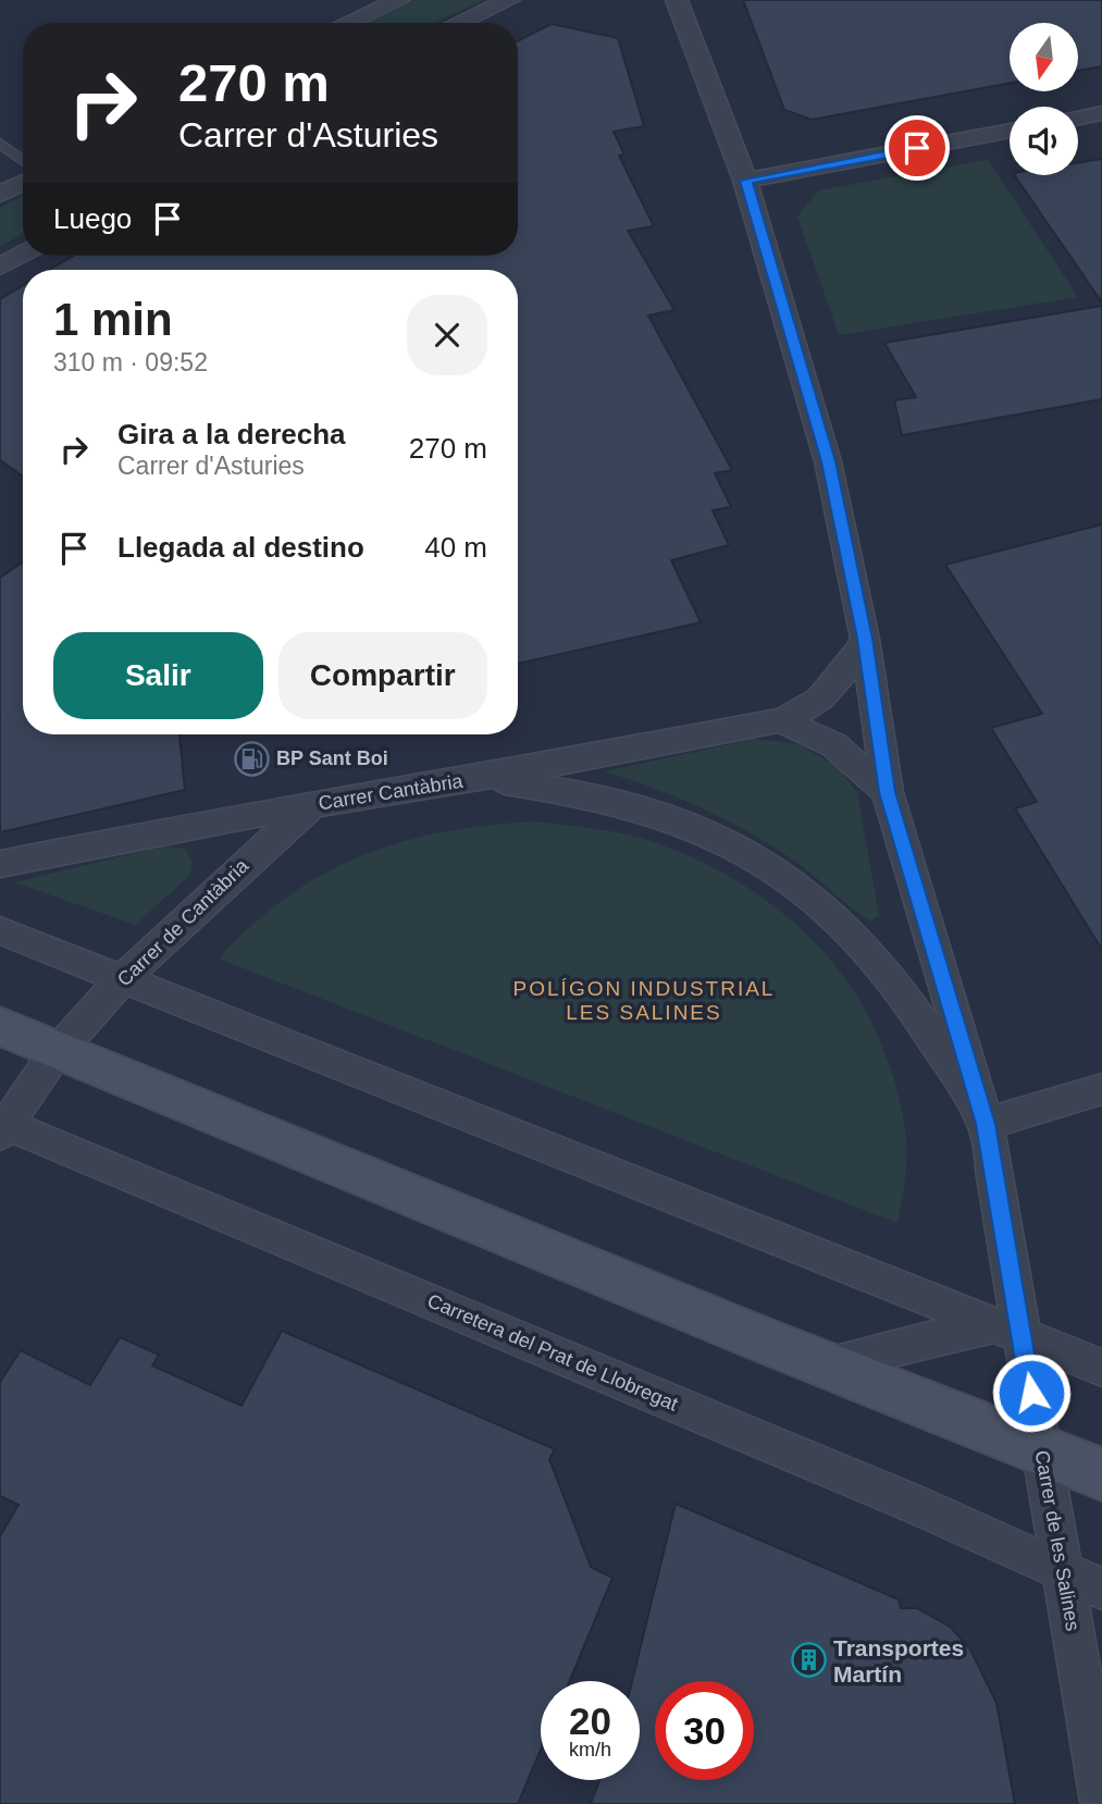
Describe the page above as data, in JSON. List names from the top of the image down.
{
  "streets": {
    "street": [
      "Carrer Cantàbria",
      "Carrer de Cantàbria",
      "Carretera del Prat de Llobregat",
      "Carrer de les Salines"
    ]
  },
  "crossings": [
    ["Carrer Cantàbria", "Carrer de Cantàbria"],
    ["Carrer Cantàbria", "Carrer de les Salines"],
    ["Carrer de Cantàbria", "Carretera del Prat de Llobregat"],
    ["Carretera del Prat de Llobregat", "Carrer de les Salines"]
  ],
  "districts": ["POLÍGON INDUSTRIAL LES SALINES"],
  "places": {
    "fuel station": ["BP Sant Boi"],
    "building": ["Transportes Martín"]
  },
  "north": "bottom",
  "page": {
    "turn": ["270 m", "Carrer d'Asturies"],
    "then": "Luego",
    "heading": ["1 min", "310 m · 09:52"],
    "list": [
      {
        "name": "Gira a la derecha",
        "note": "Carrer d'Asturies",
        "value": "270 m"
      },
      {
        "name": "Llegada al destino",
        "value": "40 m"
      }
    ],
    "buttons": ["Salir", "Compartir"],
    "speed": "20 km/h",
    "limit": "30"
  }
}
